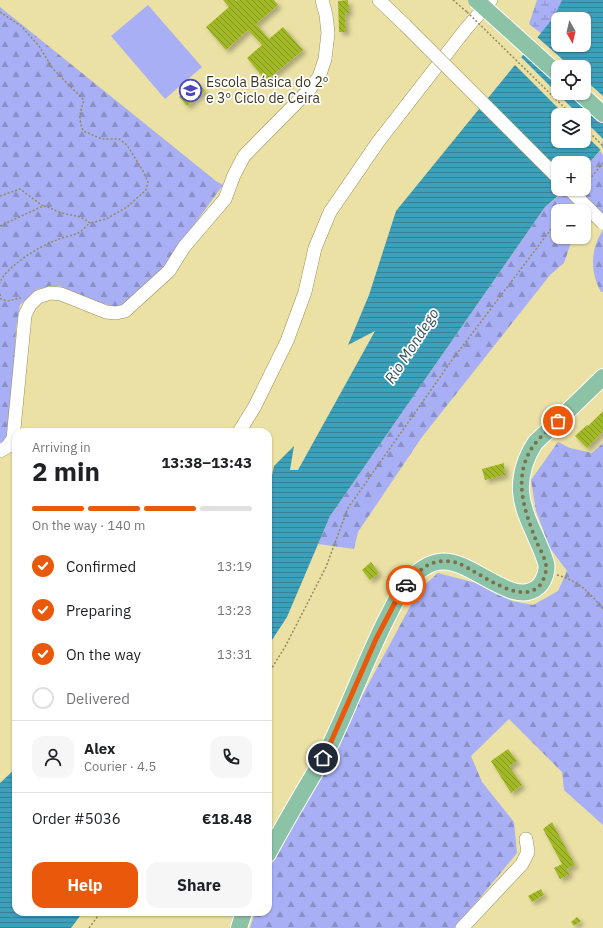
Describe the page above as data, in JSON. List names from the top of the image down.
{
  "water": ["Rio Mondego"],
  "places": {
    "school or university": ["Escola Básica do 2º e 3º Ciclo de Ceira"]
  },
  "north": "bottom",
  "page": {
    "map_buttons": ["+", "−"],
    "heading": ["2 min", "Arriving in", "13:38–13:43"],
    "panel": [
      "Alex",
      "Courier · 4.5",
      "Order #5036",
      "€18.48"
    ],
    "bar": "On the way · 140 m",
    "list": [
      ["Confirmed", "13:19"],
      ["Preparing", "13:23"],
      ["On the way", "13:31"],
      "Delivered"
    ],
    "buttons": ["Help", "Share"]
  }
}
